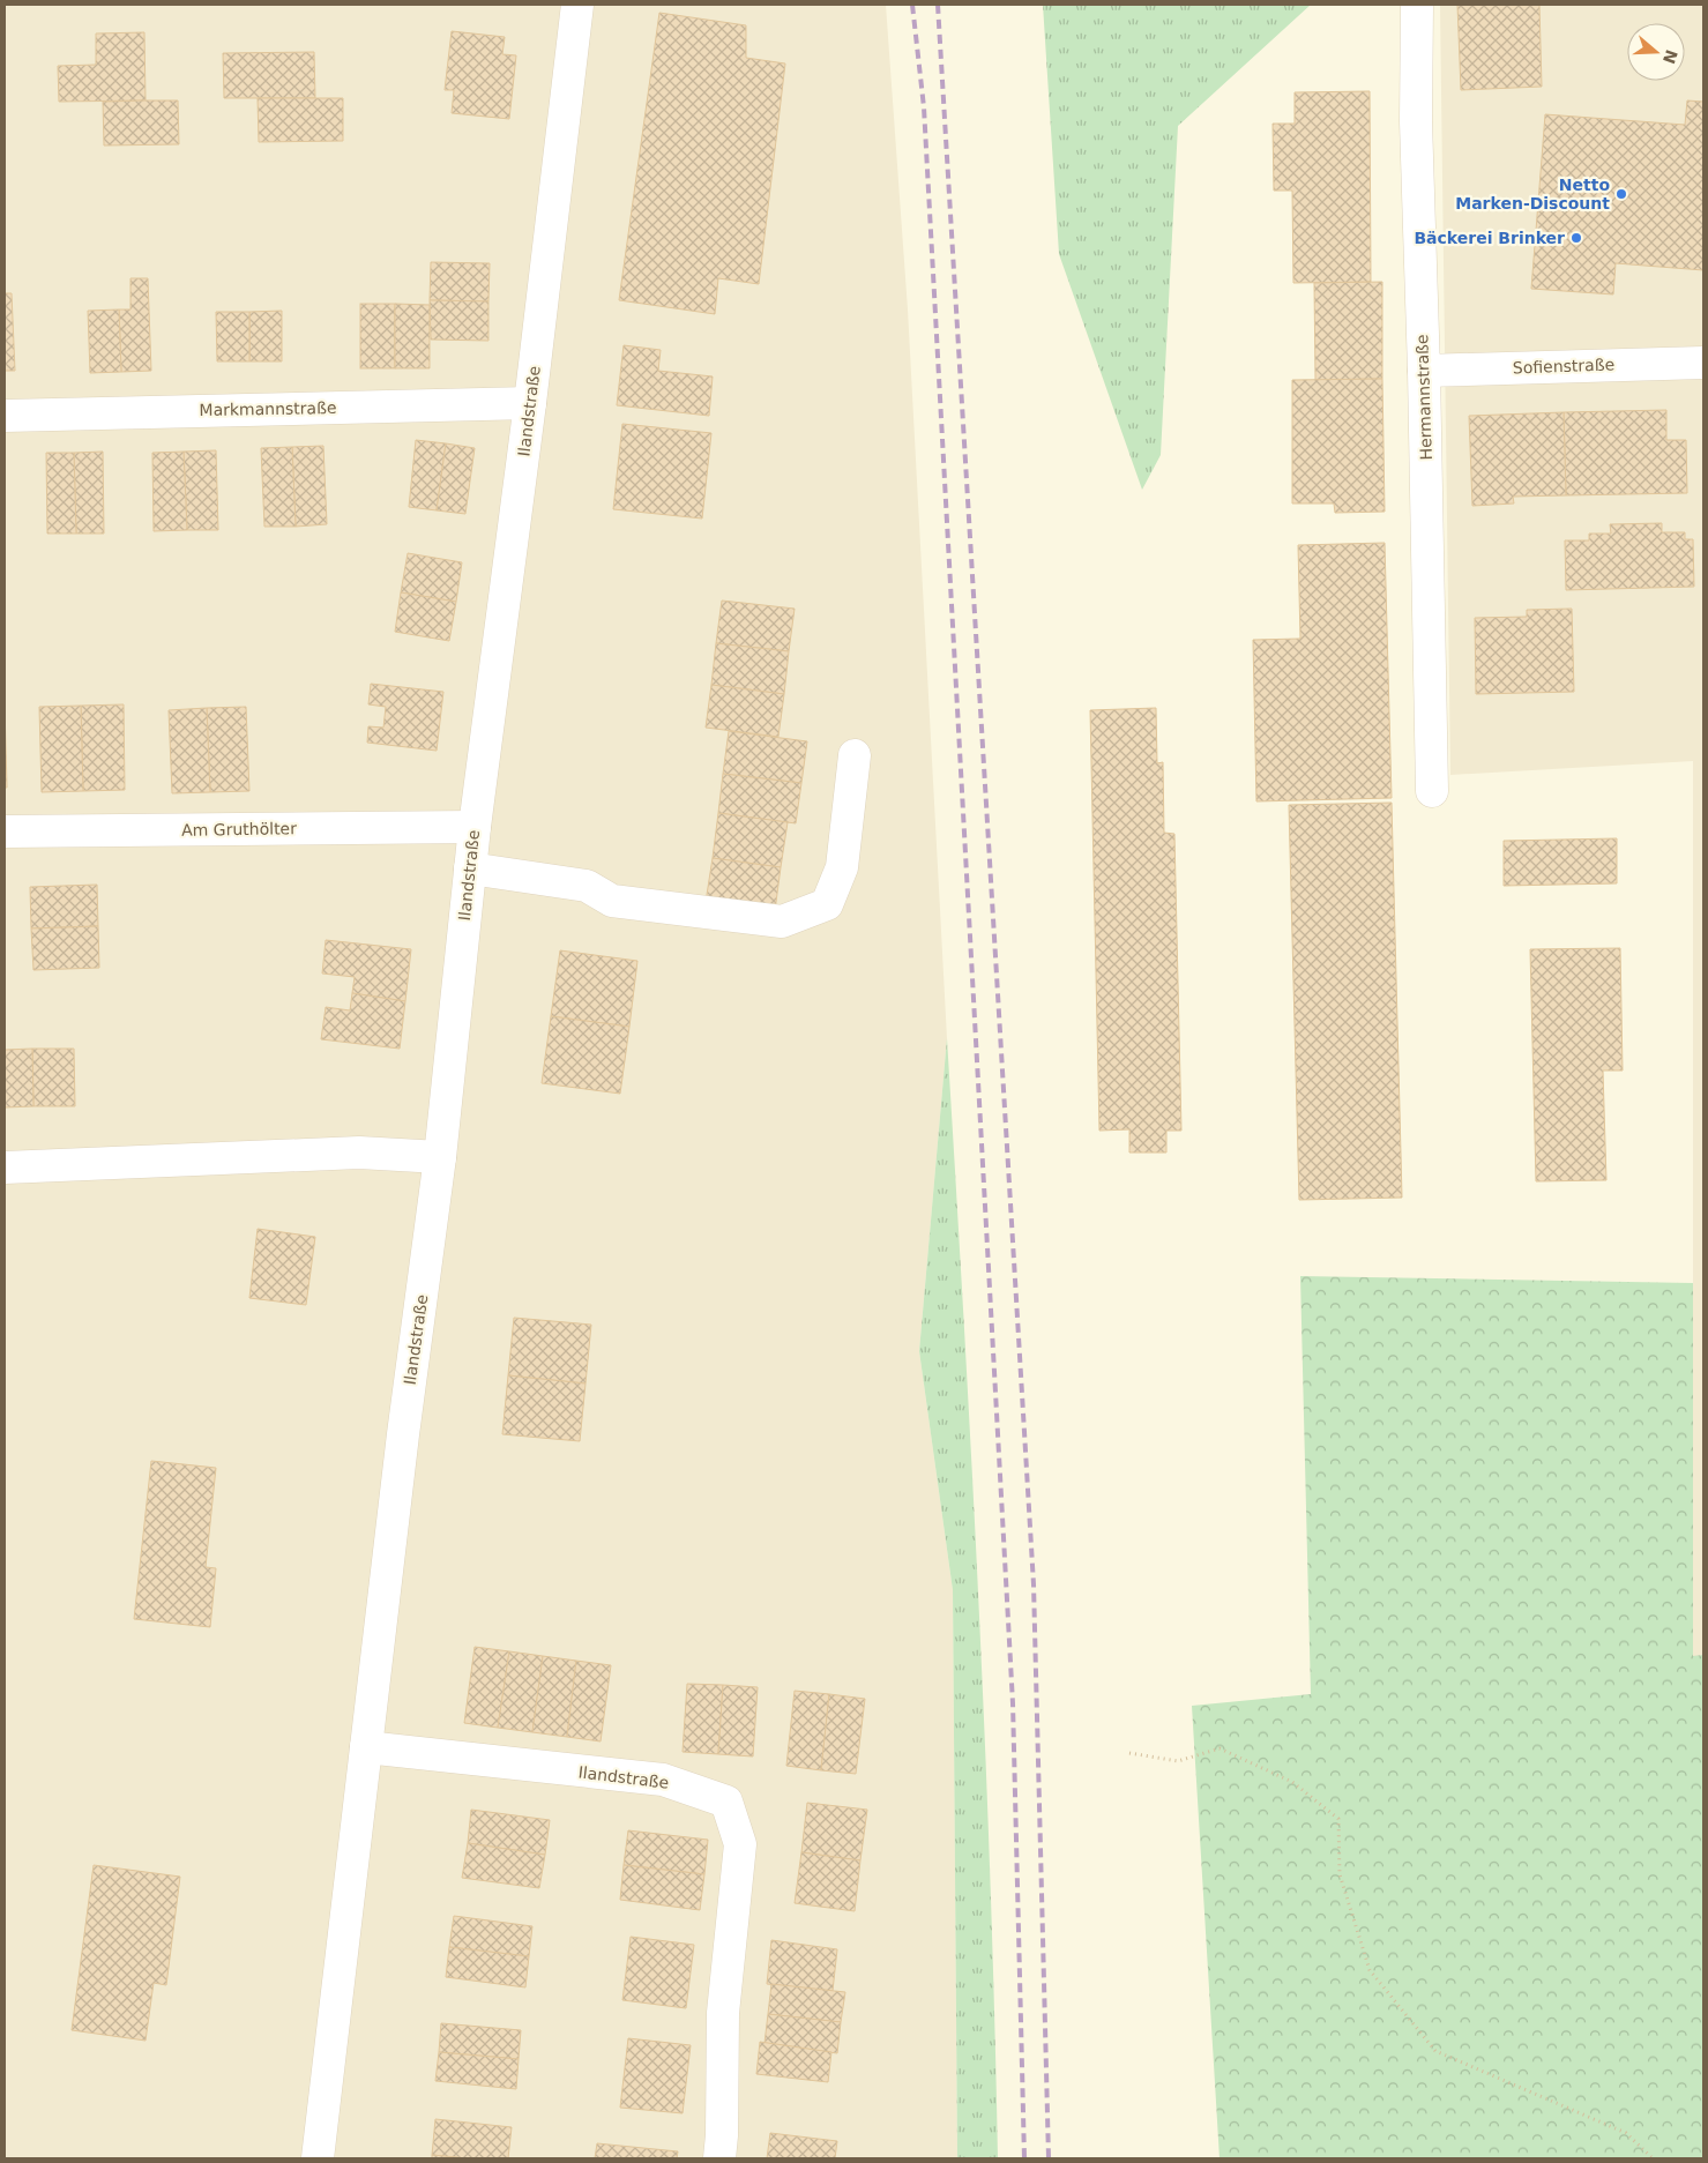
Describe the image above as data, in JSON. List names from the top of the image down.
{
  "streets": {
    "street": [
      "Sofienstraße",
      "Hermannstraße",
      "Markmannstraße",
      "Ilandstraße",
      "Am Gruthölter"
    ]
  },
  "crossings": [
    ["Sofienstraße", "Hermannstraße"],
    ["Markmannstraße", "Ilandstraße"],
    ["Ilandstraße", "Am Gruthölter"]
  ],
  "places": ["Netto Marken-Discount", "Bäckerei Brinker"],
  "north": "right"
}
